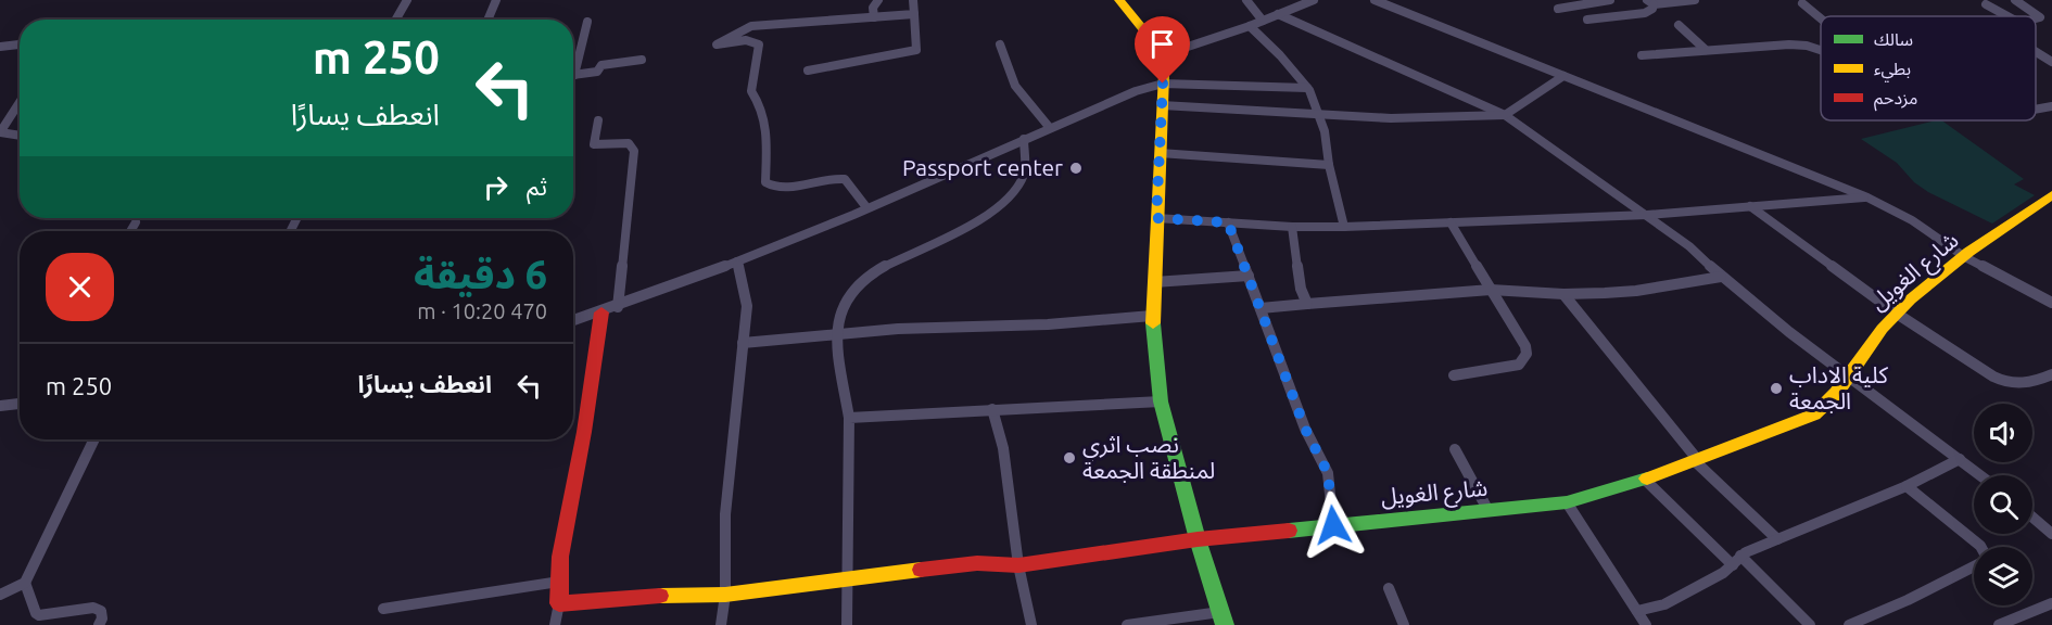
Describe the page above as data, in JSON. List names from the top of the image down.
{
  "streets": {
    "street": ["شارع الغويل"]
  },
  "places": ["Passport center", "كلية اﻻداب الجمعة", "نصب اثري لمنطقة الجمعة"],
  "legend": ["سالك", "بطيء", "مزدحم"],
  "page": {
    "turn": ["250 m", "انعطف يسارًا"],
    "then": "ثم",
    "heading": ["6 دقيقة", "470 m · 10:20"],
    "list": [
      {
        "name": "انعطف يسارًا",
        "value": "250 m"
      }
    ]
  }
}
